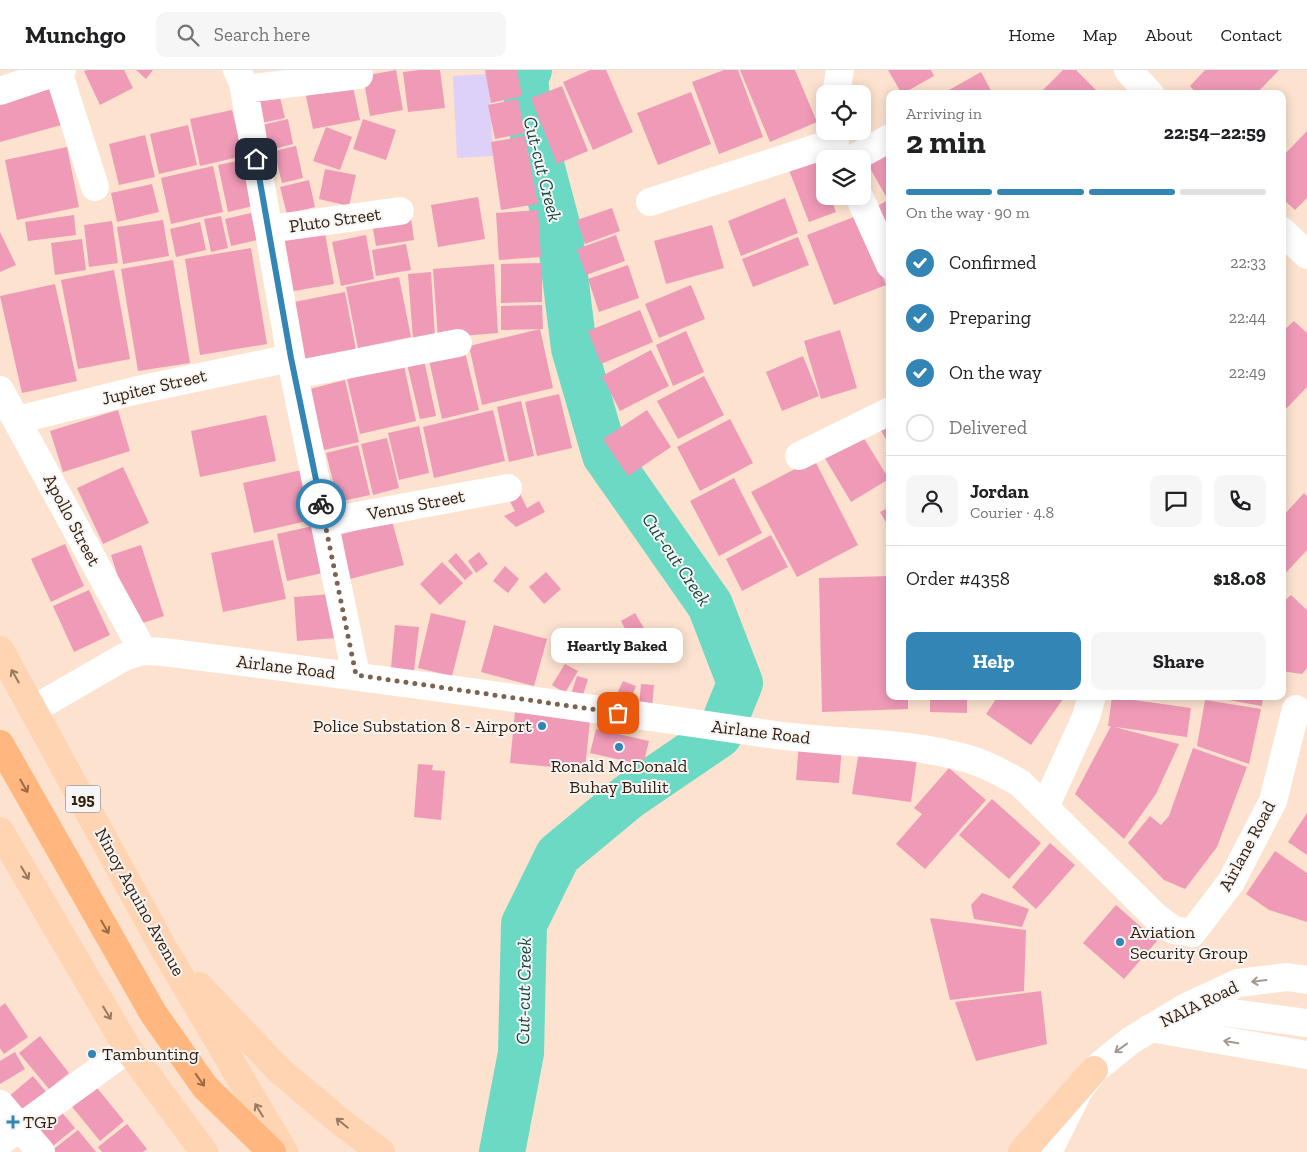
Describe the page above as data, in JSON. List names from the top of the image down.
{
  "streets": {
    "main road": ["195", "Ninoy Aquino Avenue"],
    "street": [
      "Pluto Street",
      "Jupiter Street",
      "Venus Street",
      "Apollo Street",
      "Airlane Road",
      "NAIA Road"
    ]
  },
  "crossings": [
    ["Jupiter Street", "Apollo Street"],
    ["Apollo Street", "Airlane Road"],
    ["Airlane Road", "Ninoy Aquino Avenue"]
  ],
  "one_way": ["NAIA Road"],
  "water": ["Cut-cut Creek"],
  "places": {
    "other": [
      "Heartly Baked",
      "Police Substation 8 - Airport",
      "Ronald McDonald Buhay Bulilit",
      "Aviation Security Group",
      "Tambunting"
    ],
    "health": ["TGP"]
  },
  "page": {
    "header": "Munchgo",
    "search": "Search here",
    "nav": [
      "Home",
      "Map",
      "About",
      "Contact"
    ],
    "heading": ["2 min", "Arriving in", "22:54–22:59"],
    "panel": [
      "Jordan",
      "Courier · 4.8",
      "Order #4358",
      "$18.08"
    ],
    "bar": "On the way · 90 m",
    "list": [
      ["Confirmed", "22:33"],
      ["Preparing", "22:44"],
      ["On the way", "22:49"],
      "Delivered"
    ],
    "buttons": ["Help", "Share"],
    "bubble": "Heartly Baked"
  }
}
